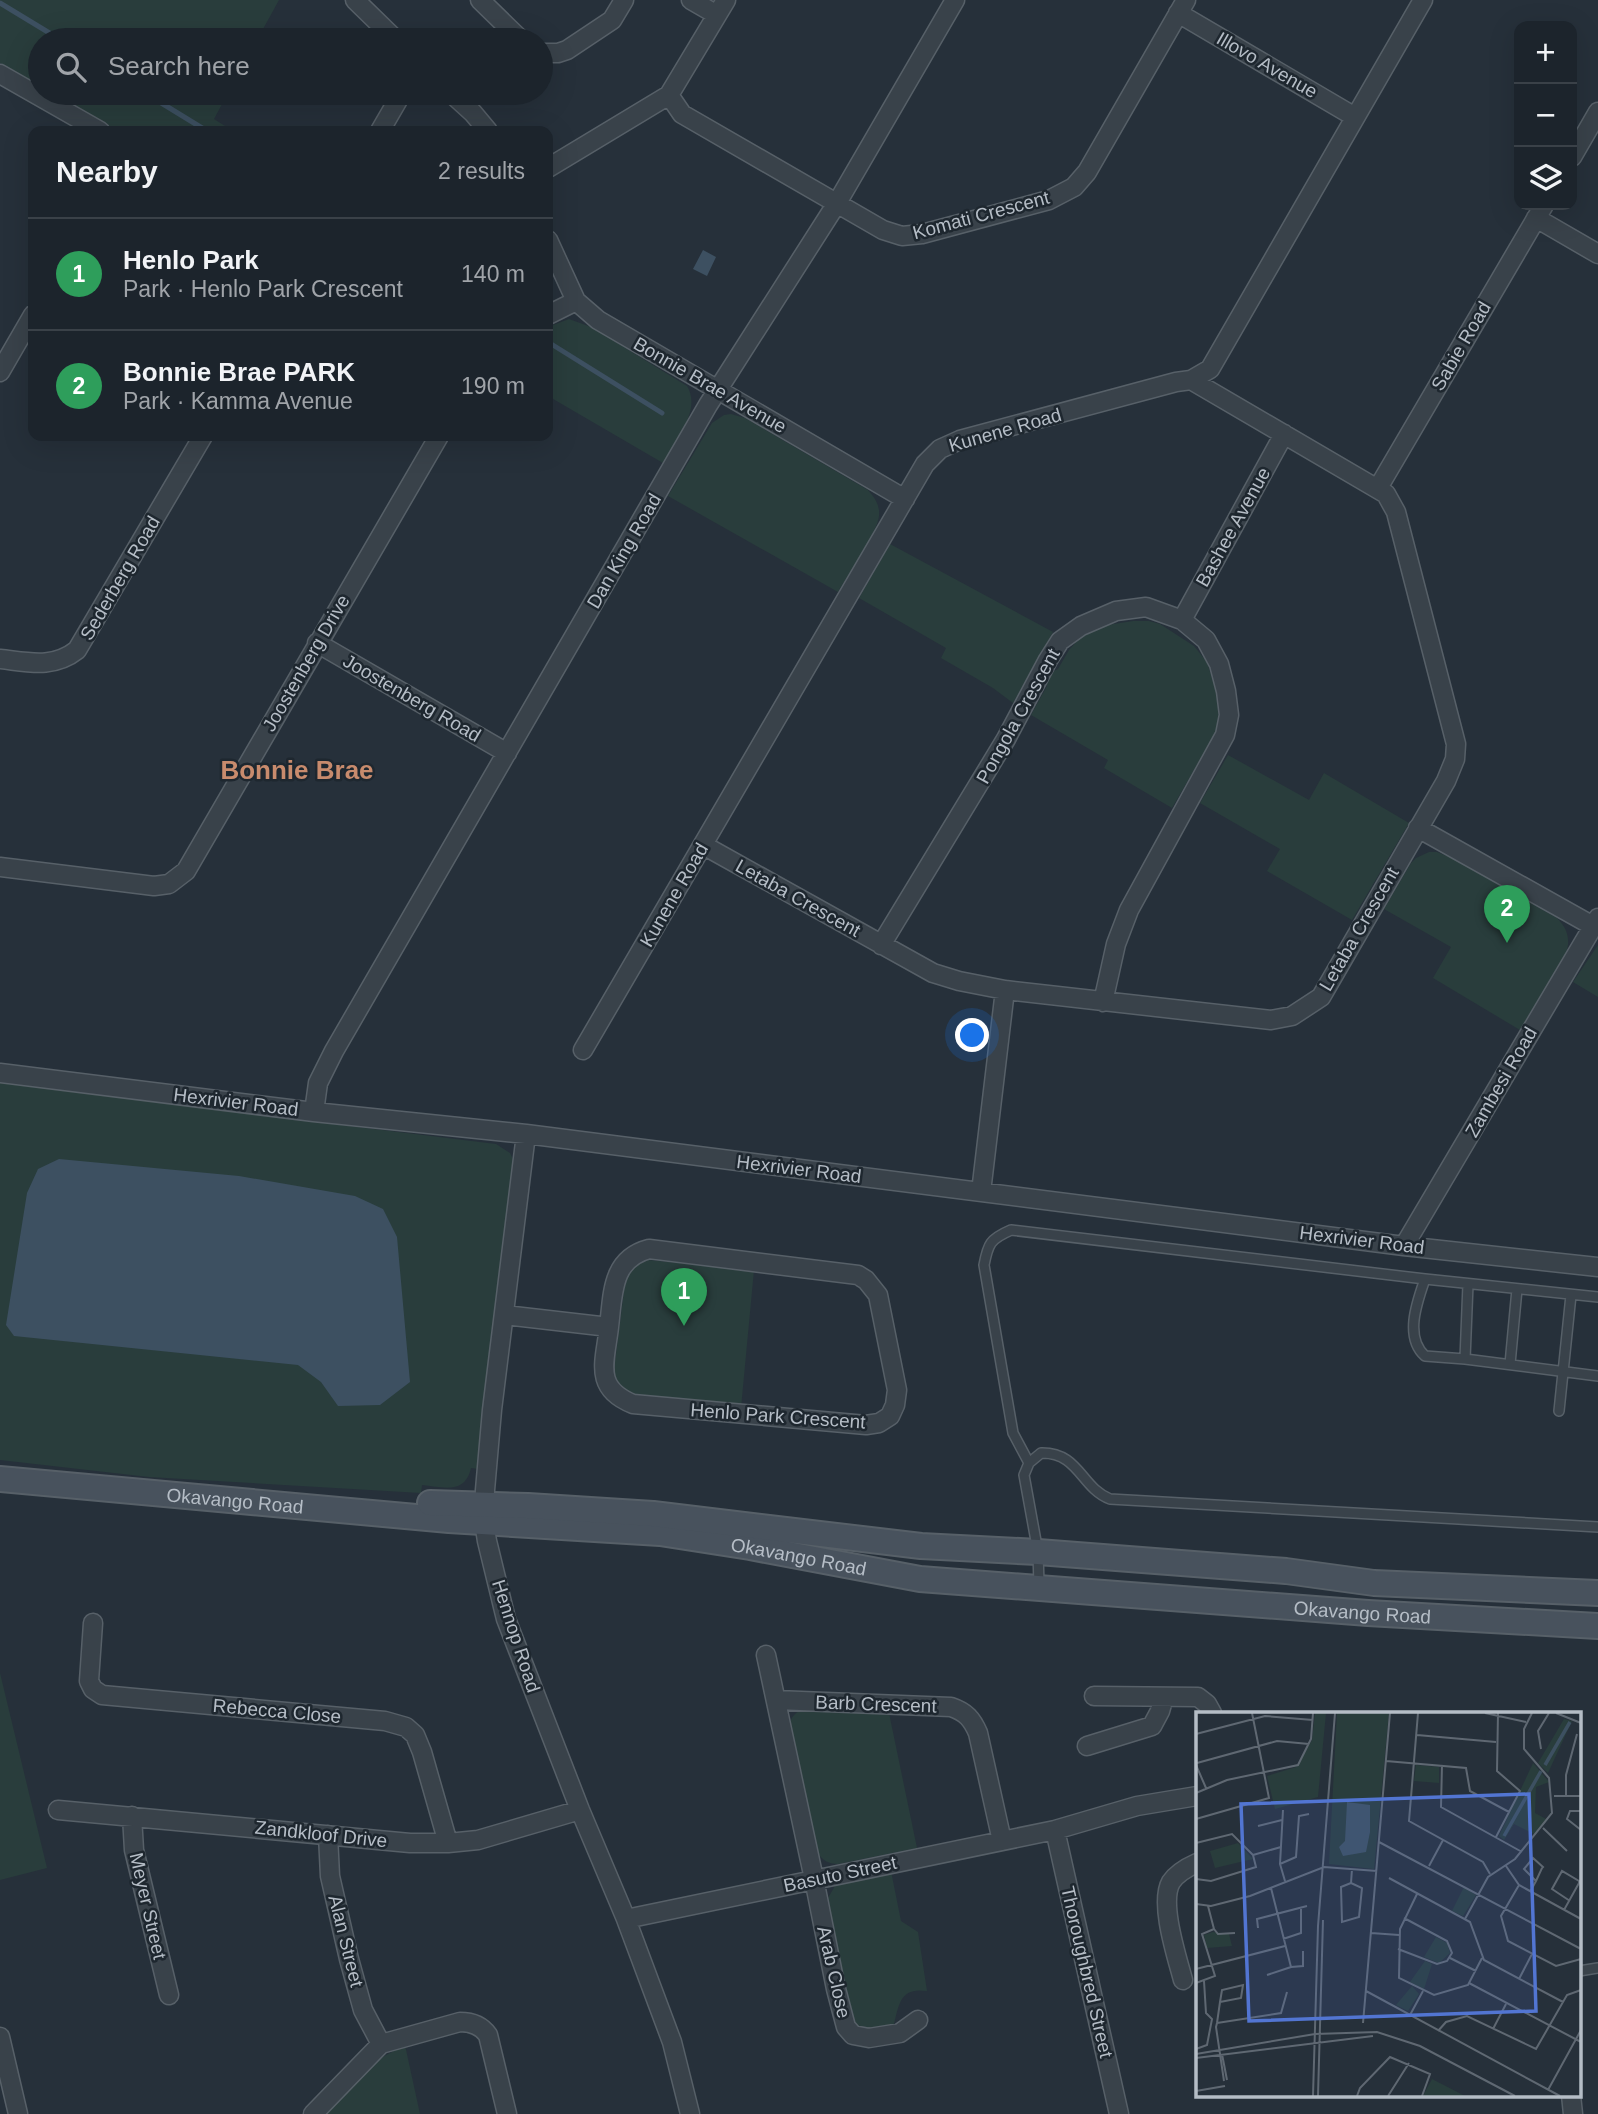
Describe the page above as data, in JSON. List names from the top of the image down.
{
  "streets": {
    "main road": ["Okavango Road"],
    "street": [
      "Illovo Avenue",
      "Komati Crescent",
      "Sabie Road",
      "Bonnie Brae Avenue",
      "Kunene Road",
      "Bashee Avenue",
      "Dan King Road",
      "Sederberg Road",
      "Joostenberg Drive",
      "Joostenberg Road",
      "Pongola Crescent",
      "Letaba Crescent",
      "Zambesi Road",
      "Hexrivier Road",
      "Henlo Park Crescent",
      "Hennop Road",
      "Barb Crescent",
      "Rebecca Close",
      "Zandkloof Drive",
      "Basuto Street",
      "Meyer Street",
      "Alan Street",
      "Arab Close",
      "Thoroughbred Street"
    ]
  },
  "crossings": [
    ["Illovo Avenue", "Komati Crescent"],
    ["Illovo Avenue", "Kunene Road"],
    ["Komati Crescent", "Dan King Road"],
    ["Sabie Road", "Letaba Crescent"],
    ["Bonnie Brae Avenue", "Kunene Road"],
    ["Bonnie Brae Avenue", "Dan King Road"],
    ["Kunene Road", "Letaba Crescent"],
    ["Bashee Avenue", "Pongola Crescent"],
    ["Bashee Avenue", "Letaba Crescent"],
    ["Dan King Road", "Joostenberg Road"],
    ["Dan King Road", "Hexrivier Road"],
    ["Joostenberg Drive", "Joostenberg Road"],
    ["Pongola Crescent", "Letaba Crescent"],
    ["Zambesi Road", "Hexrivier Road"],
    ["Hexrivier Road", "Hennop Road"],
    ["Okavango Road", "Hennop Road"],
    ["Hennop Road", "Zandkloof Drive"],
    ["Hennop Road", "Basuto Street"],
    ["Barb Crescent", "Basuto Street"],
    ["Rebecca Close", "Zandkloof Drive"],
    ["Zandkloof Drive", "Meyer Street"],
    ["Zandkloof Drive", "Alan Street"],
    ["Basuto Street", "Arab Close"],
    ["Basuto Street", "Thoroughbred Street"]
  ],
  "districts": ["Bonnie Brae"],
  "page": {
    "map_buttons": ["+", "−"],
    "search": "Search here",
    "heading": ["Nearby", "2 results"],
    "list": [
      {
        "mark": "1",
        "name": "Henlo Park",
        "note": "Park · Henlo Park Crescent",
        "value": "140 m"
      },
      {
        "mark": "2",
        "name": "Bonnie Brae PARK",
        "note": "Park · Kamma Avenue",
        "value": "190 m"
      }
    ],
    "pins": ["2", "1"]
  }
}
